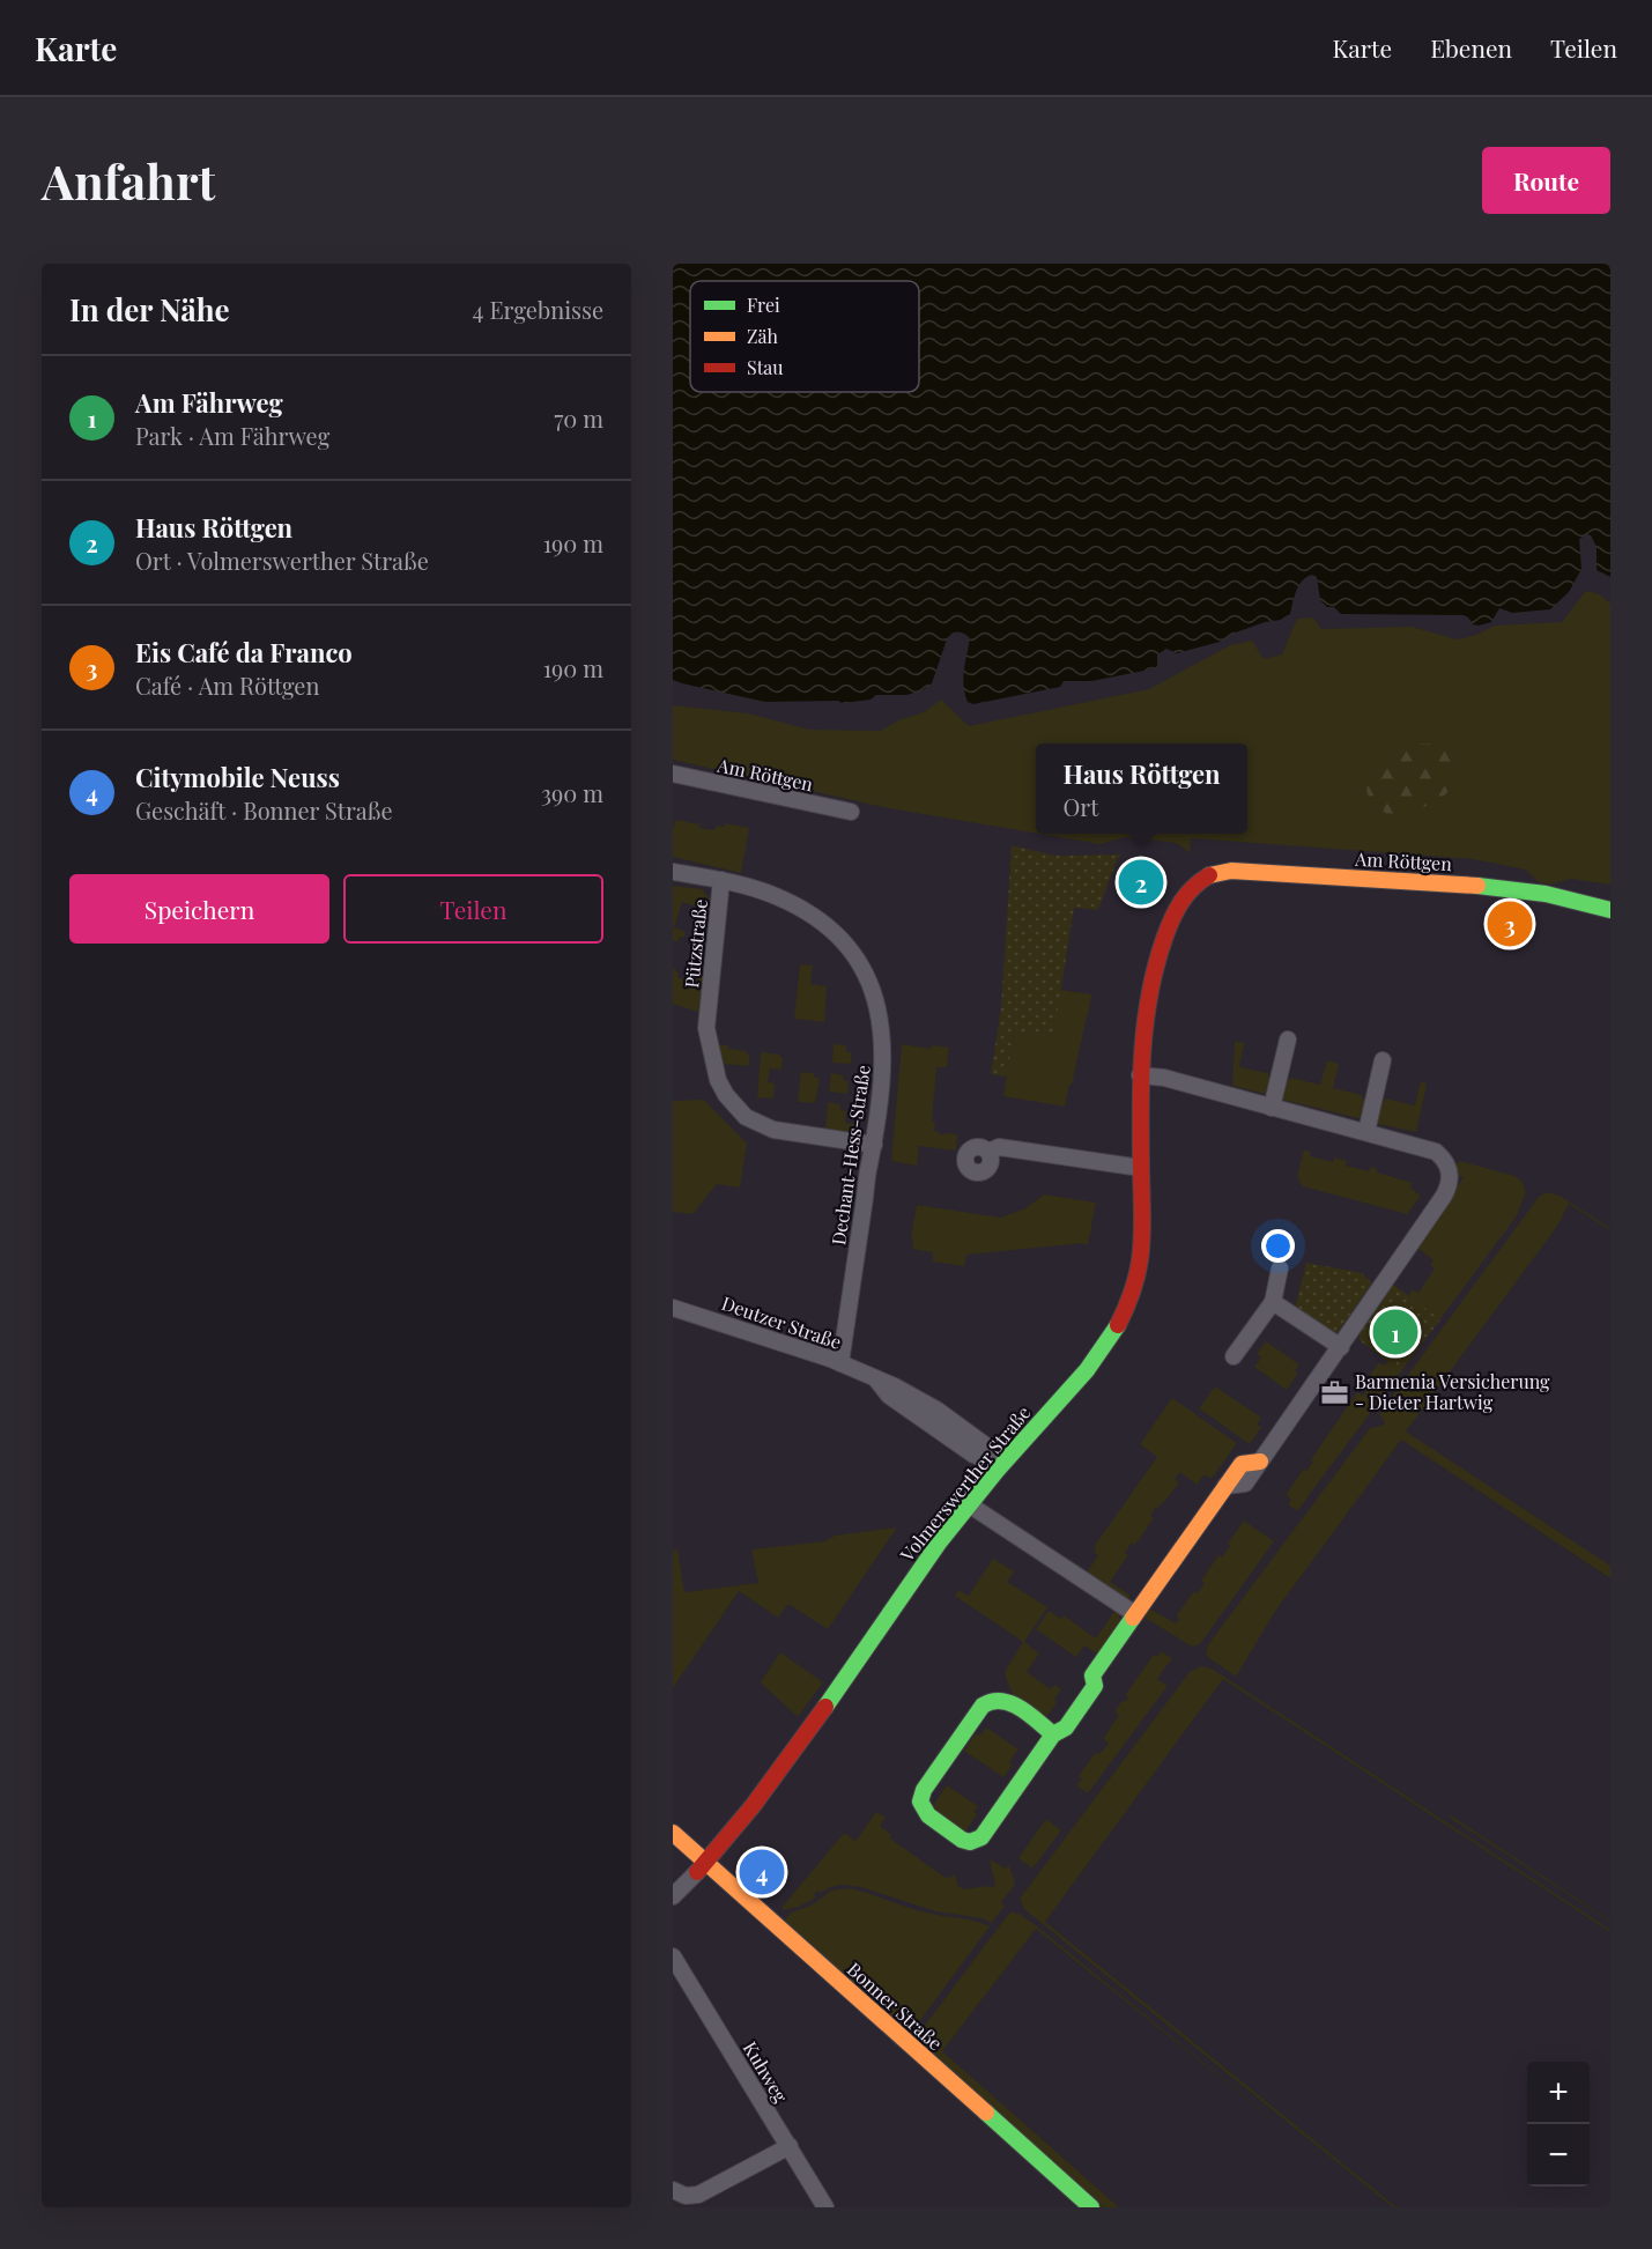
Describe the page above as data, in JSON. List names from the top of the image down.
{
  "streets": {
    "street": [
      "Am Röttgen",
      "Pützstraße",
      "Dechant-Hess-Straße",
      "Deutzer Straße",
      "Volmerswerther Straße",
      "Bonner Straße",
      "Kuhweg"
    ]
  },
  "crossings": [
    ["Am Röttgen", "Volmerswerther Straße"],
    ["Pützstraße", "Dechant-Hess-Straße"],
    ["Dechant-Hess-Straße", "Deutzer Straße"],
    ["Deutzer Straße", "Volmerswerther Straße"],
    ["Volmerswerther Straße", "Bonner Straße"]
  ],
  "places": {
    "office": ["Barmenia Versicherung - Dieter Hartwig"]
  },
  "legend": ["Frei", "Zäh", "Stau"],
  "page": {
    "header": "Karte",
    "nav": ["Karte", "Ebenen", "Teilen"],
    "buttons": [
      "Route",
      ["Speichern", "Teilen"]
    ],
    "title": "Anfahrt",
    "heading": ["In der Nähe", "4 Ergebnisse"],
    "list": [
      {
        "mark": "1",
        "name": "Am Fährweg",
        "note": "Park · Am Fährweg",
        "value": "70 m"
      },
      {
        "mark": "2",
        "name": "Haus Röttgen",
        "note": "Ort · Volmerswerther Straße",
        "value": "190 m"
      },
      {
        "mark": "3",
        "name": "Eis Café da Franco",
        "note": "Café · Am Röttgen",
        "value": "190 m"
      },
      {
        "mark": "4",
        "name": "Citymobile Neuss",
        "note": "Geschäft · Bonner Straße",
        "value": "390 m"
      }
    ],
    "popup": ["Haus Röttgen", "Ort"],
    "pins": [
      "2",
      "3",
      "1",
      "4"
    ],
    "map_buttons": ["+", "−"]
  }
}
